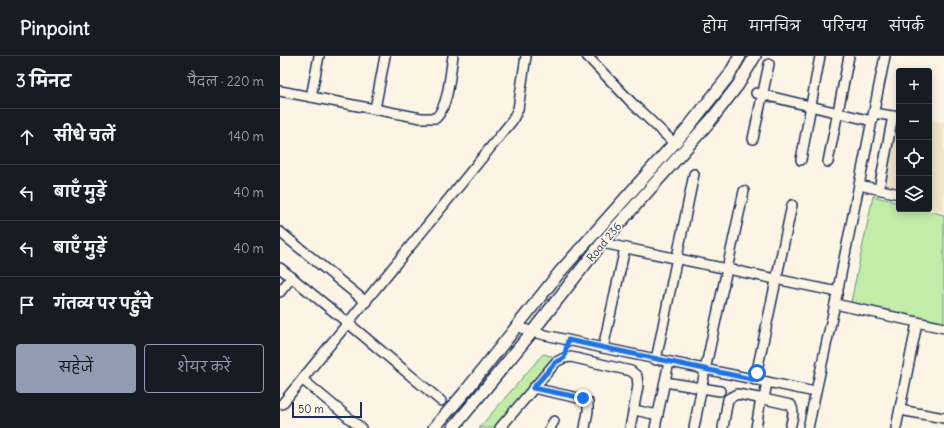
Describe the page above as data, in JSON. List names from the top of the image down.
{
  "streets": {
    "street": ["Road 236"]
  },
  "scale_bar": "50 m",
  "page": {
    "header": "Pinpoint",
    "nav": [
      "होम",
      "मानचित्र",
      "परिचय",
      "संपर्क"
    ],
    "heading": ["3 मिनट", "पैदल · 220 m"],
    "map_buttons": ["+", "−"],
    "list": [
      ["सीधे चलें", "140 m"],
      ["बाएँ मुड़ें", "40 m"],
      ["बाएँ मुड़ें", "40 m"],
      "गंतव्य पर पहुँचे"
    ],
    "buttons": ["सहेजें", "शेयर करें"],
    "scale": "50 m"
  }
}
